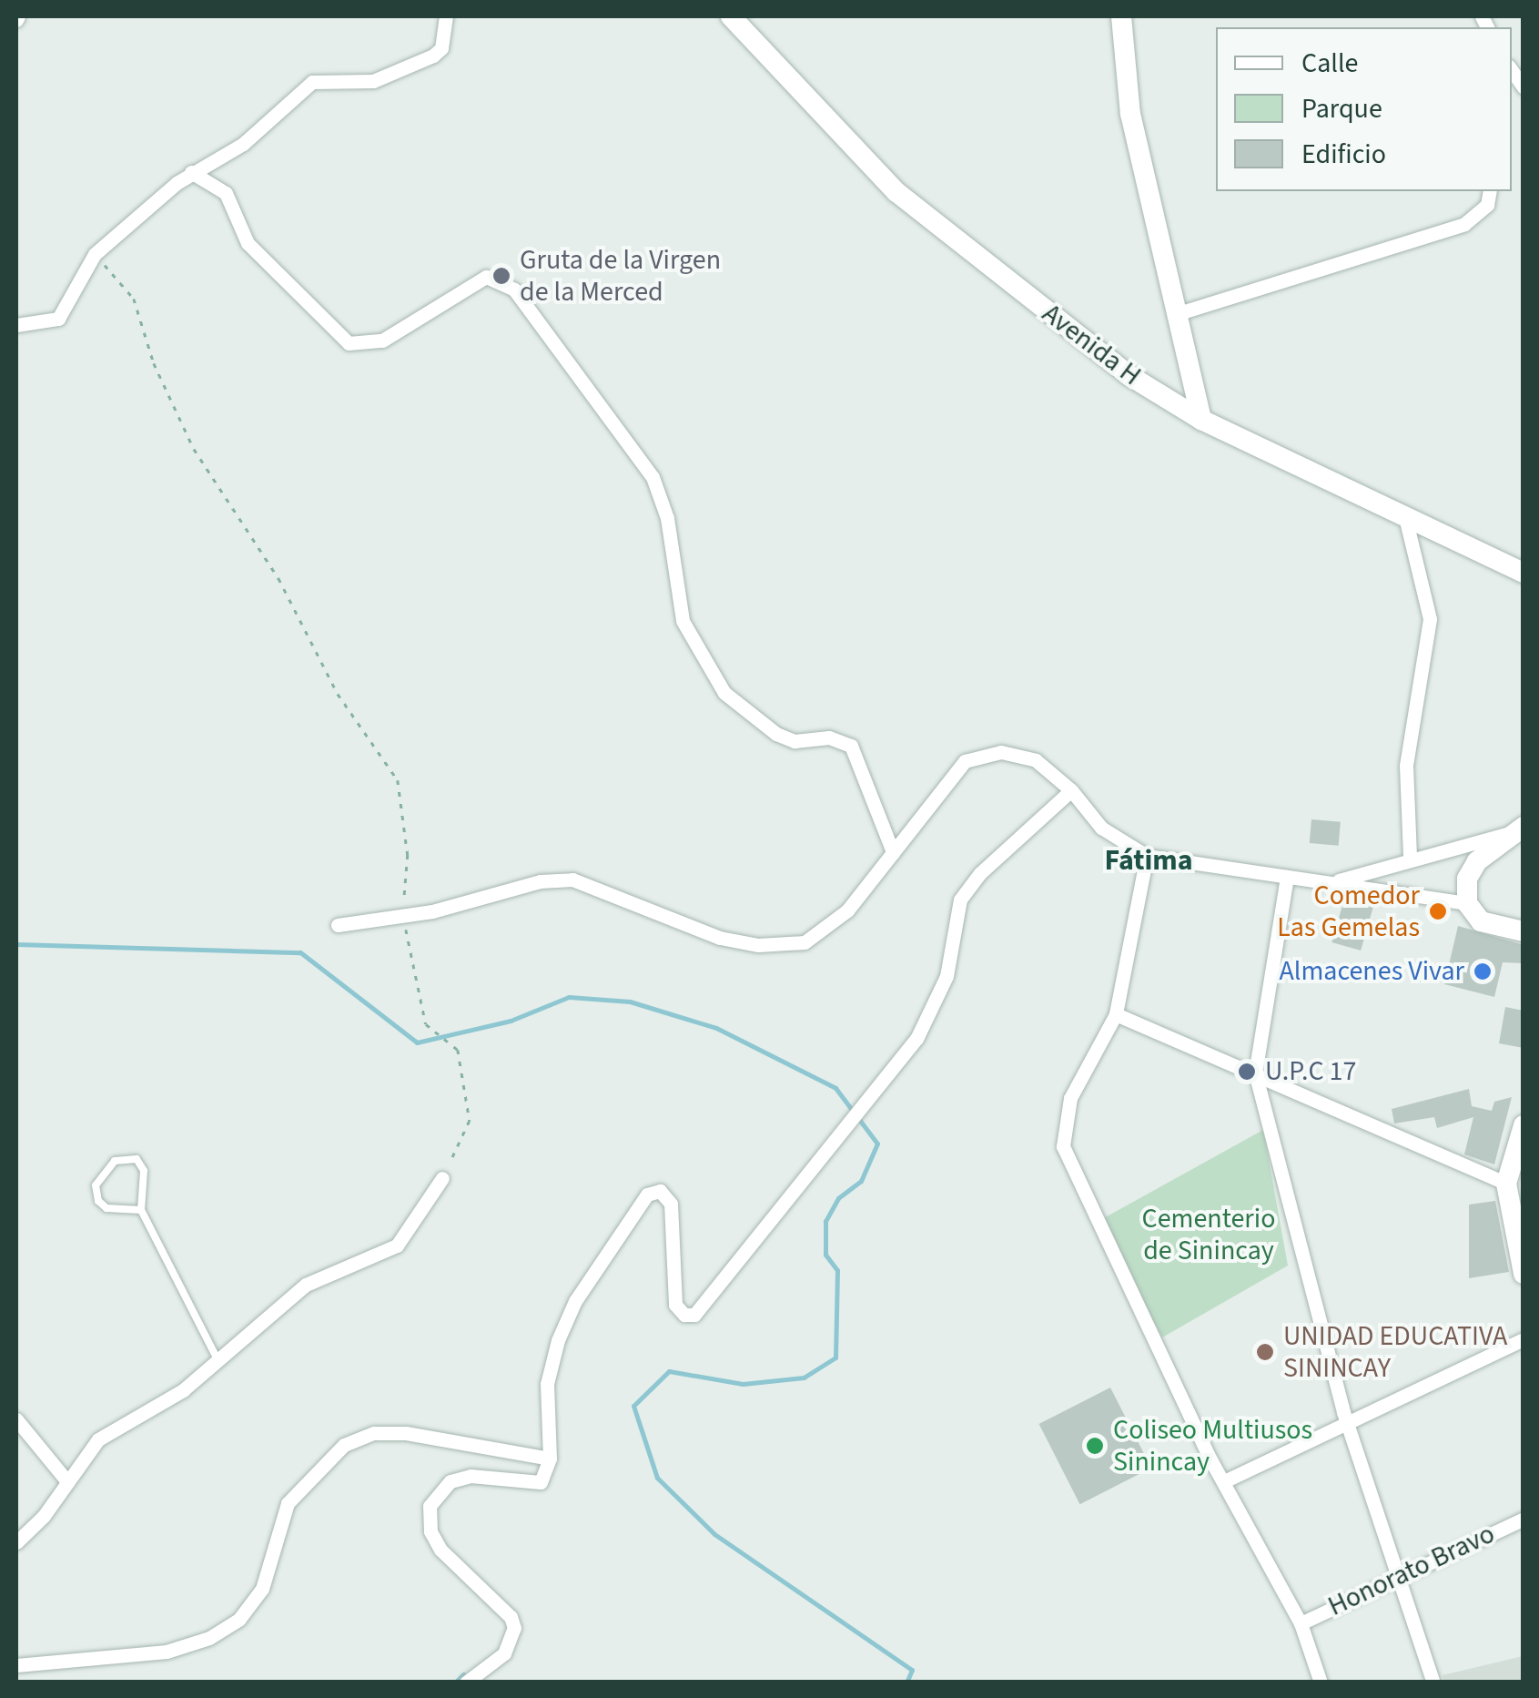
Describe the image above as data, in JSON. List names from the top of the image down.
{
  "streets": {
    "street": ["Avenida H", "Honorato Bravo"]
  },
  "districts": ["Fátima"],
  "parks": ["Cementerio de Sinincay"],
  "places": [
    "Gruta de la Virgen de la Merced",
    "Comedor Las Gemelas",
    "Almacenes Vivar",
    "U.P.C 17",
    "UNIDAD EDUCATIVA SININCAY",
    "Coliseo Multiusos Sinincay"
  ],
  "legend": ["Calle", "Parque", "Edificio"]
}
